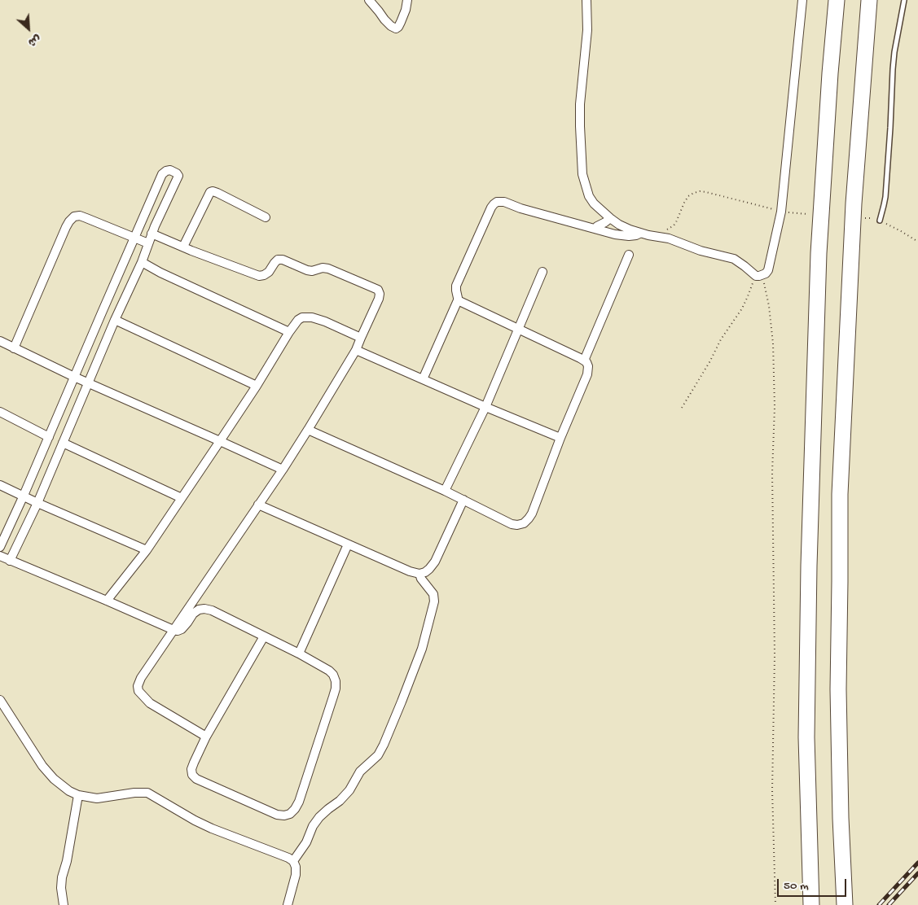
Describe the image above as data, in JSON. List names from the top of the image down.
{
  "scale_bar": "50 m",
  "north": "bottom right"
}
